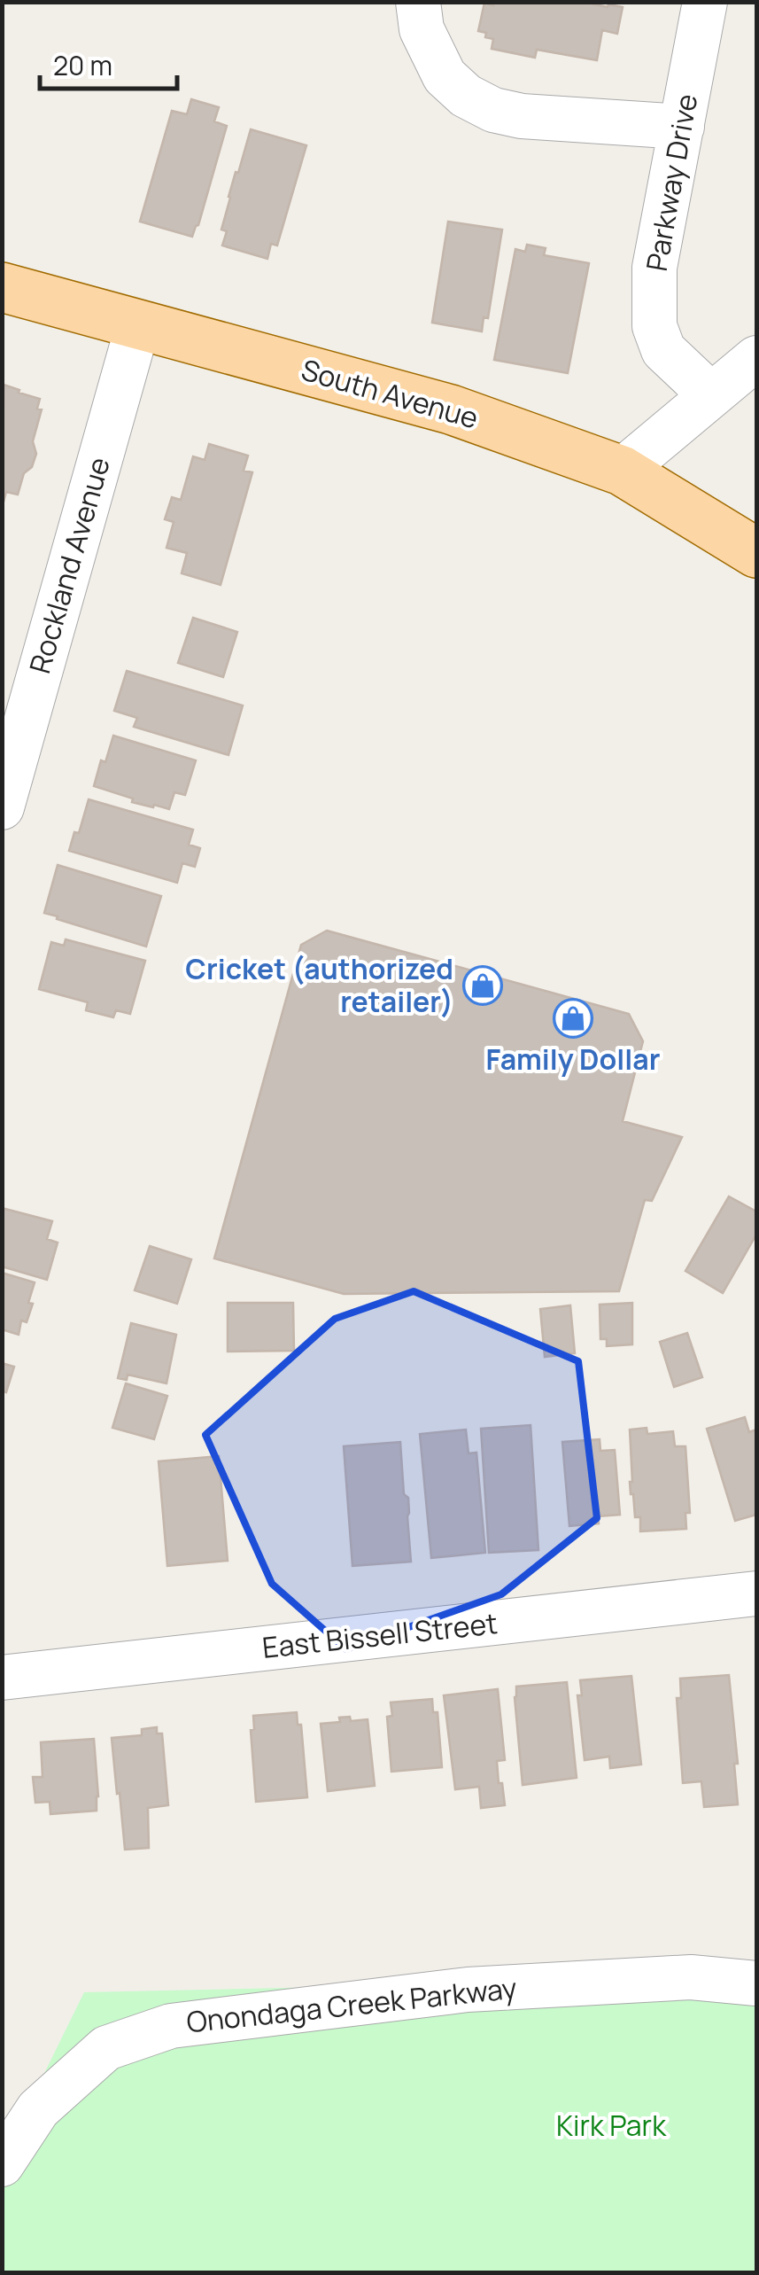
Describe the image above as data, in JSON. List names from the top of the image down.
{
  "streets": {
    "main road": ["South Avenue"],
    "street": [
      "Parkway Drive",
      "Rockland Avenue",
      "East Bissell Street",
      "Onondaga Creek Parkway"
    ]
  },
  "crossings": [
    ["South Avenue", "Rockland Avenue"]
  ],
  "parks": ["Kirk Park"],
  "places": {
    "shop": ["Cricket (authorized retailer)", "Family Dollar"]
  },
  "scale_bar": "20 m"
}
